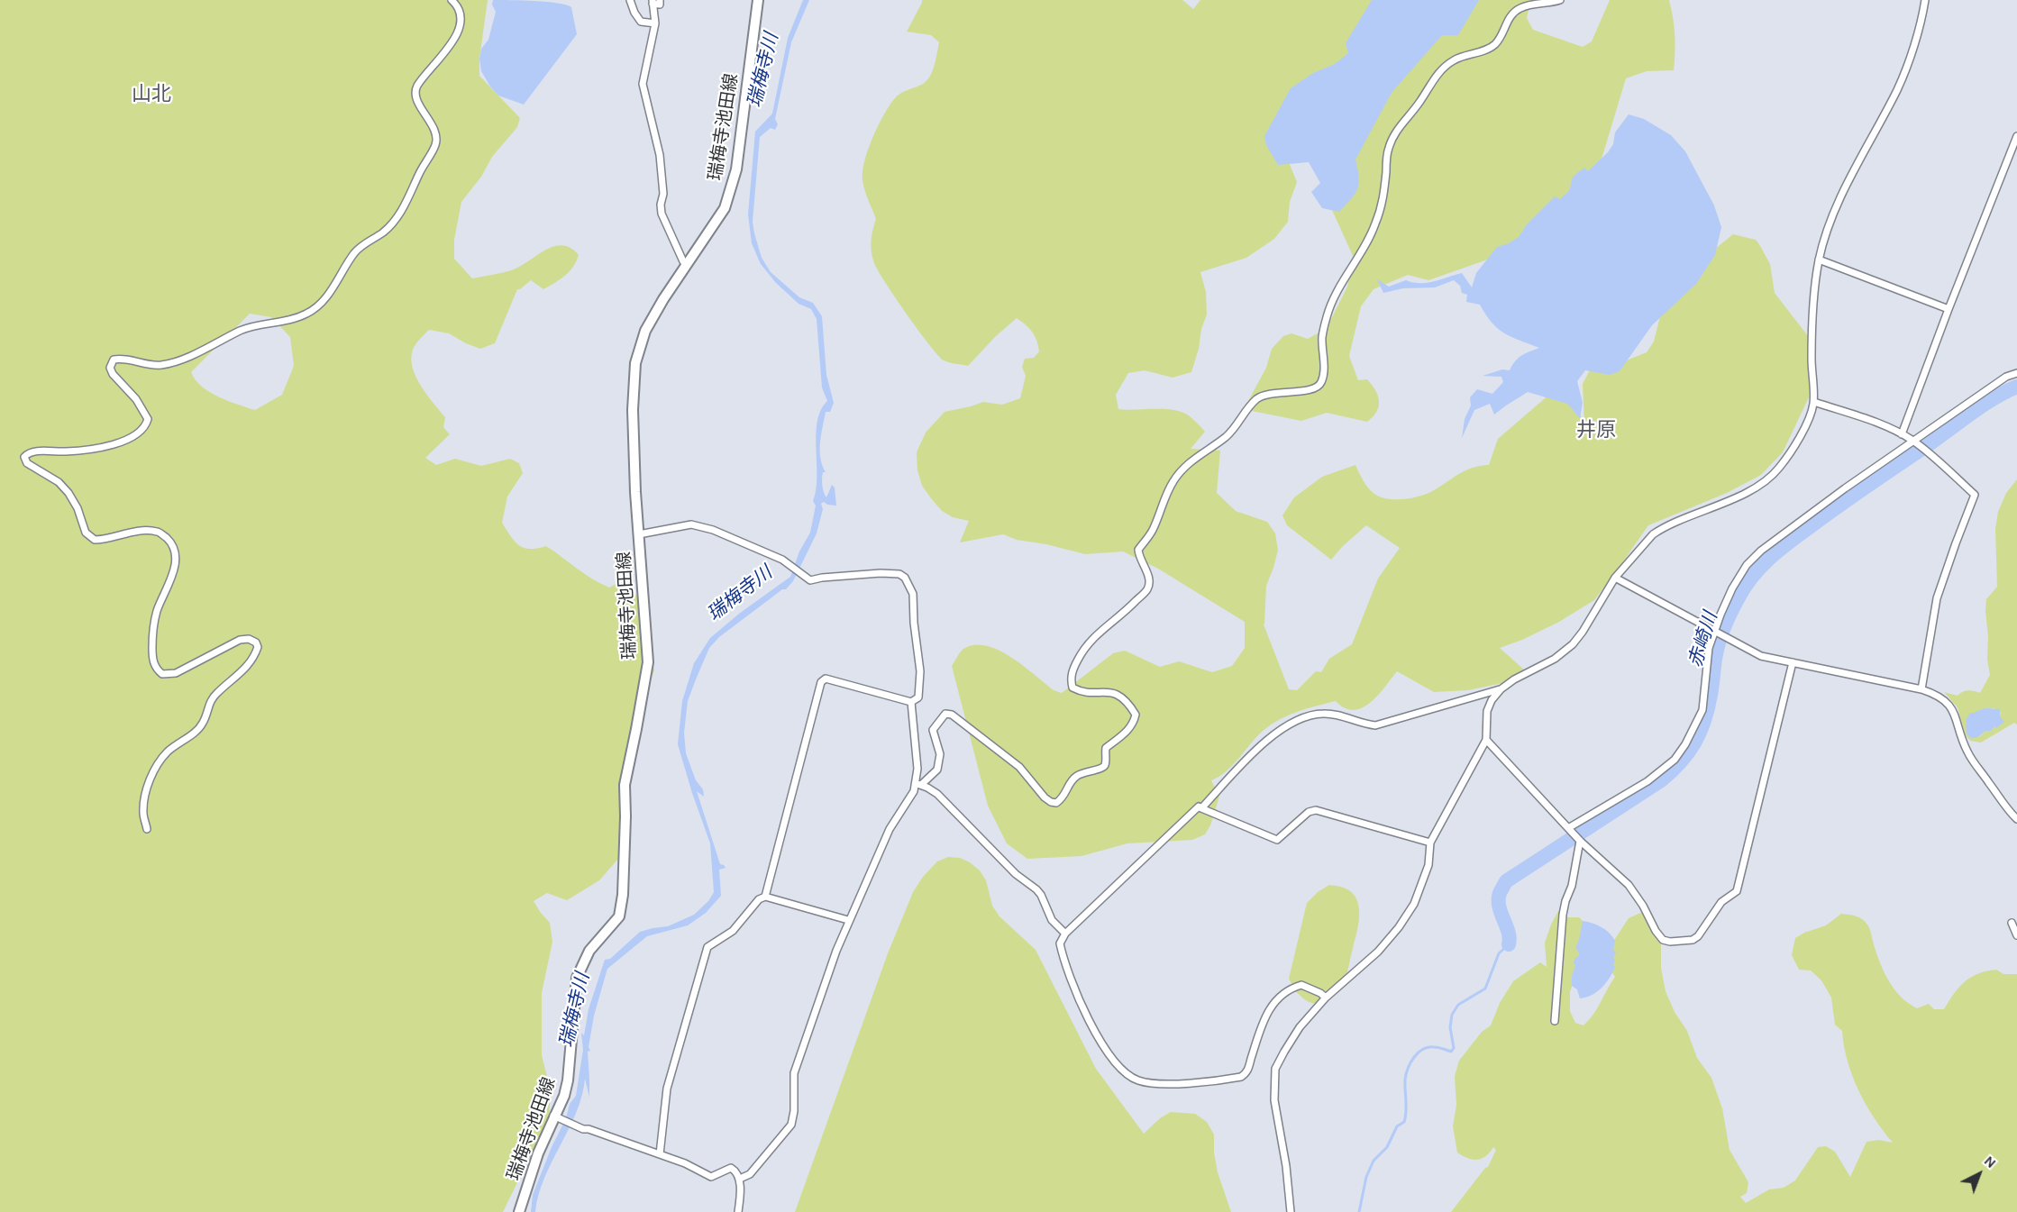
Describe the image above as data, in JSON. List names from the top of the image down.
{
  "streets": {
    "main road": ["瑞梅寺池田線"]
  },
  "districts": ["山北", "井原"],
  "water": ["瑞梅寺川", "赤崎川"],
  "north": "top right"
}
